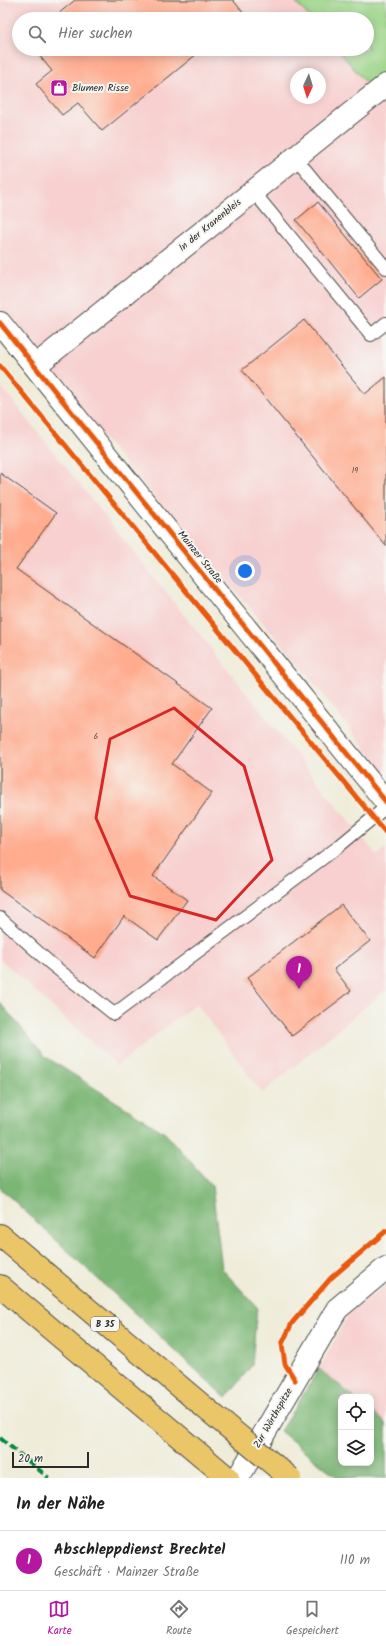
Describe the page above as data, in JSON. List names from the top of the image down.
{
  "streets": {
    "highway": ["B 35"],
    "street": ["In der Kranenbleis", "Mainzer Straße", "Zur Wörthspitze"]
  },
  "crossings": [
    ["In der Kranenbleis", "Mainzer Straße"]
  ],
  "places": {
    "shop": ["Blumen Risse"]
  },
  "house_numbers": ["19", "6"],
  "scale_bar": "20 m",
  "north": "bottom",
  "page": {
    "search": "Hier suchen",
    "pins": "1",
    "scale": "20 m",
    "heading": "In der Nähe",
    "list": [
      {
        "mark": "1",
        "name": "Abschleppdienst Brechtel",
        "note": "Geschäft · Mainzer Straße",
        "value": "110 m"
      }
    ],
    "nav": ["Karte", "Route", "Gespeichert"]
  }
}
